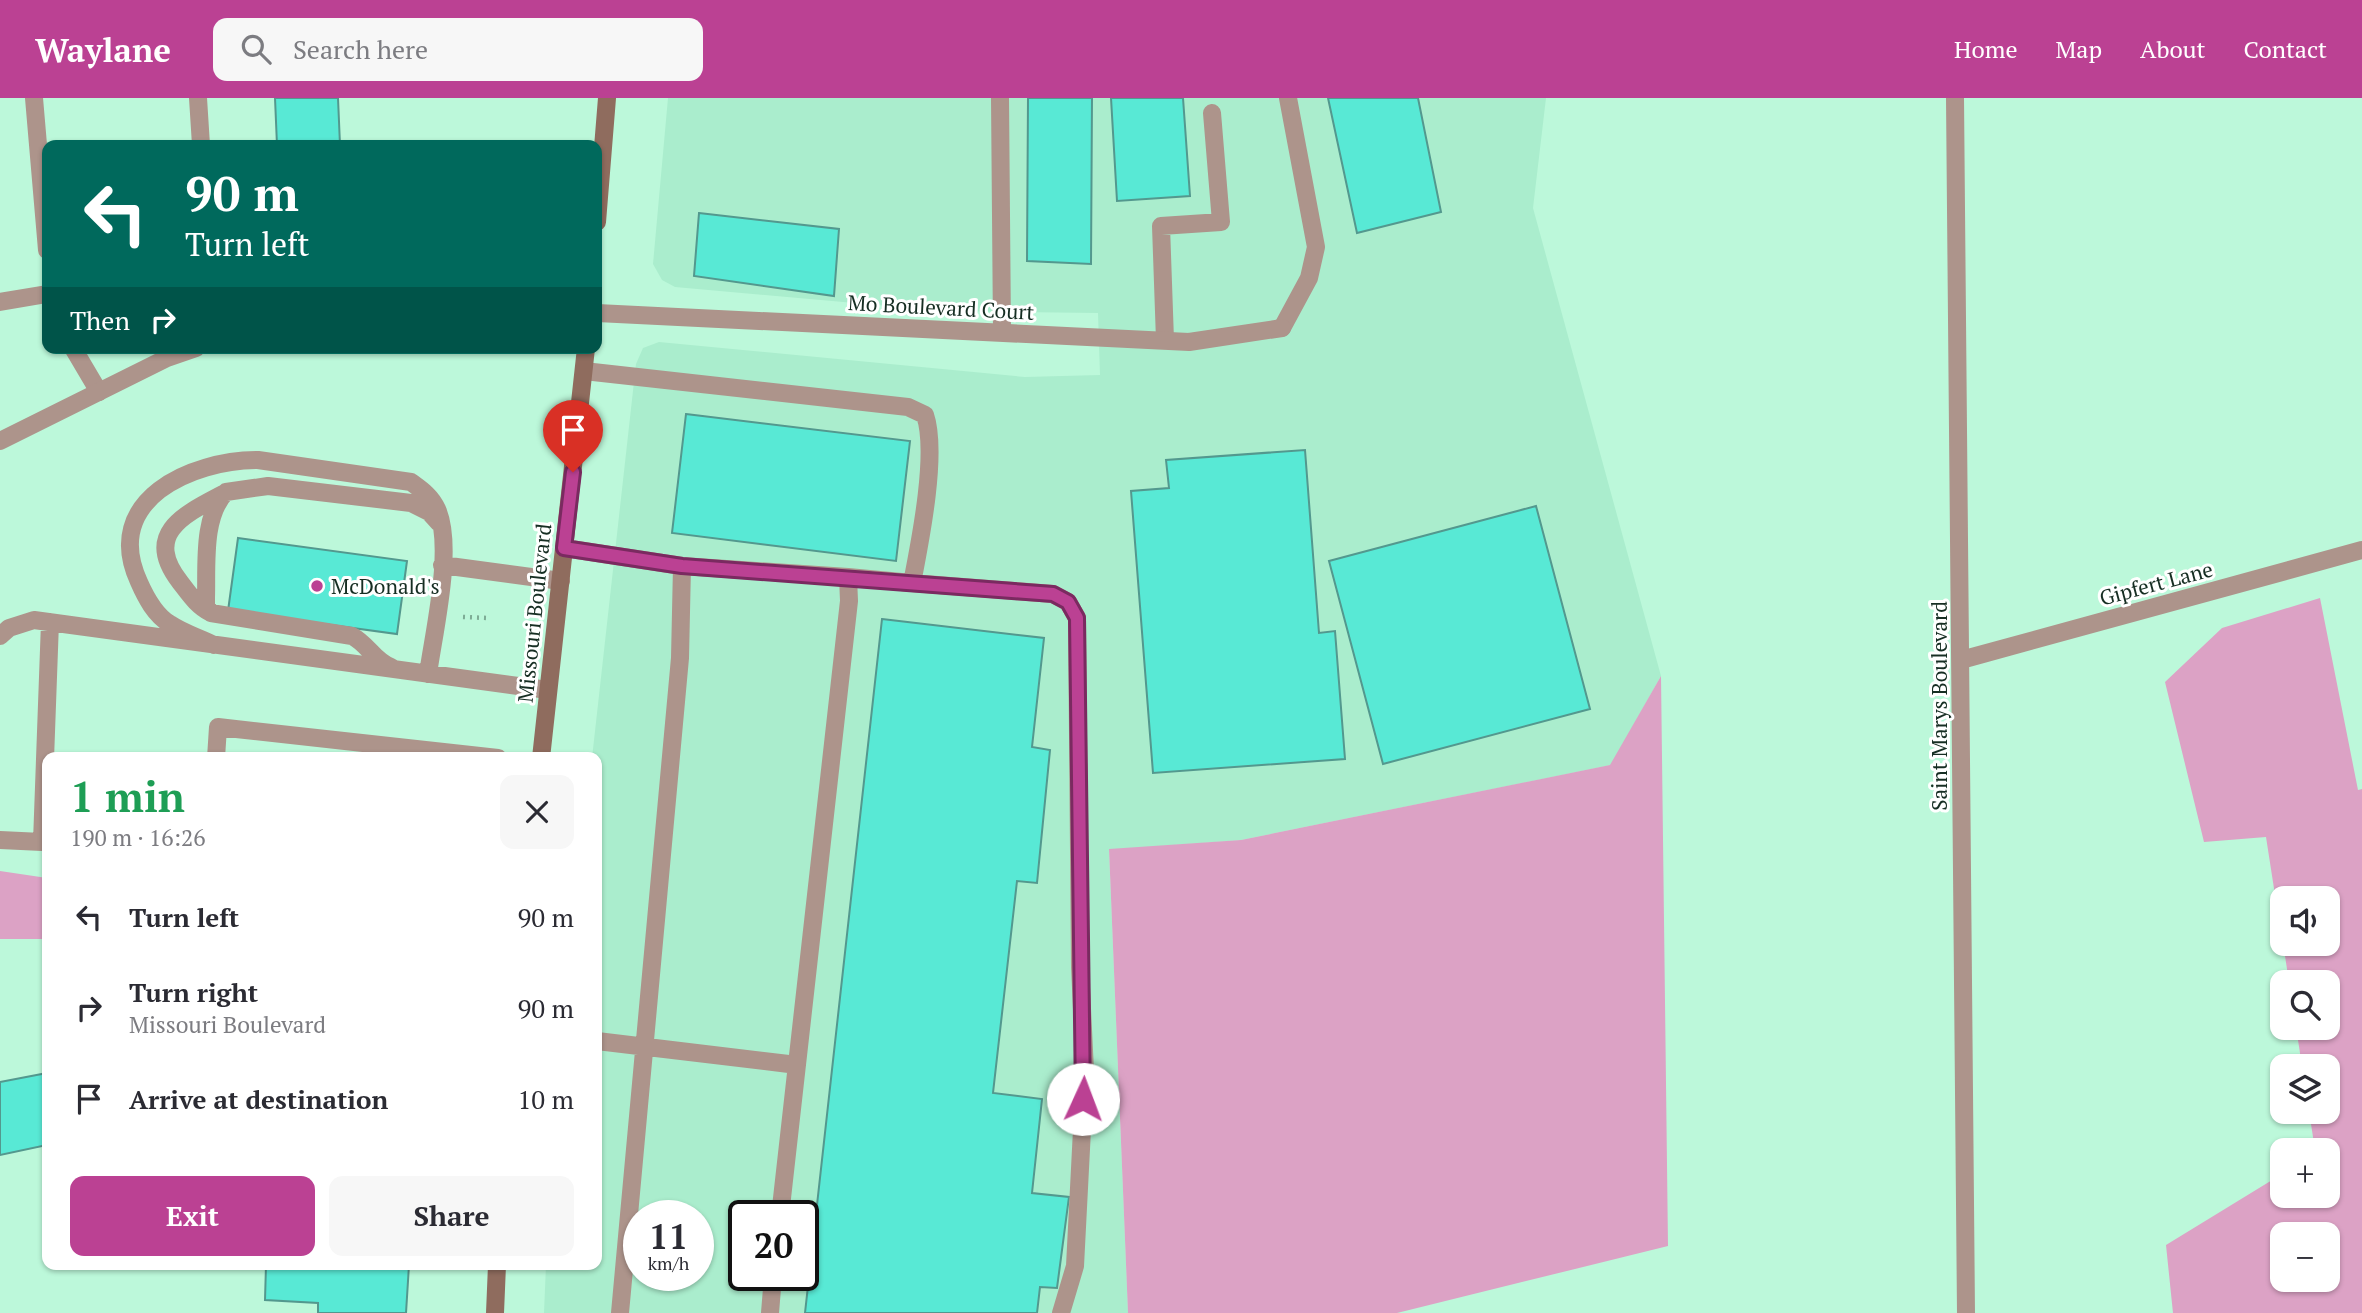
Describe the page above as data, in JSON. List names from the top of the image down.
{
  "streets": {
    "main road": ["Missouri Boulevard"],
    "street": ["Mo Boulevard Court", "Gipfert Lane", "Saint Marys Boulevard"]
  },
  "crossings": [
    ["Gipfert Lane", "Saint Marys Boulevard"]
  ],
  "places": ["McDonald's"],
  "page": {
    "header": "Waylane",
    "search": "Search here",
    "nav": [
      "Home",
      "Map",
      "About",
      "Contact"
    ],
    "turn": ["90 m", "Turn left"],
    "then": "Then",
    "heading": ["1 min", "190 m · 16:26"],
    "list": [
      {
        "name": "Turn left",
        "value": "90 m"
      },
      {
        "name": "Turn right",
        "note": "Missouri Boulevard",
        "value": "90 m"
      },
      {
        "name": "Arrive at destination",
        "value": "10 m"
      }
    ],
    "map_buttons": ["+", "−"],
    "buttons": ["Exit", "Share"],
    "speed": "11 km/h",
    "limit": "20"
  }
}
